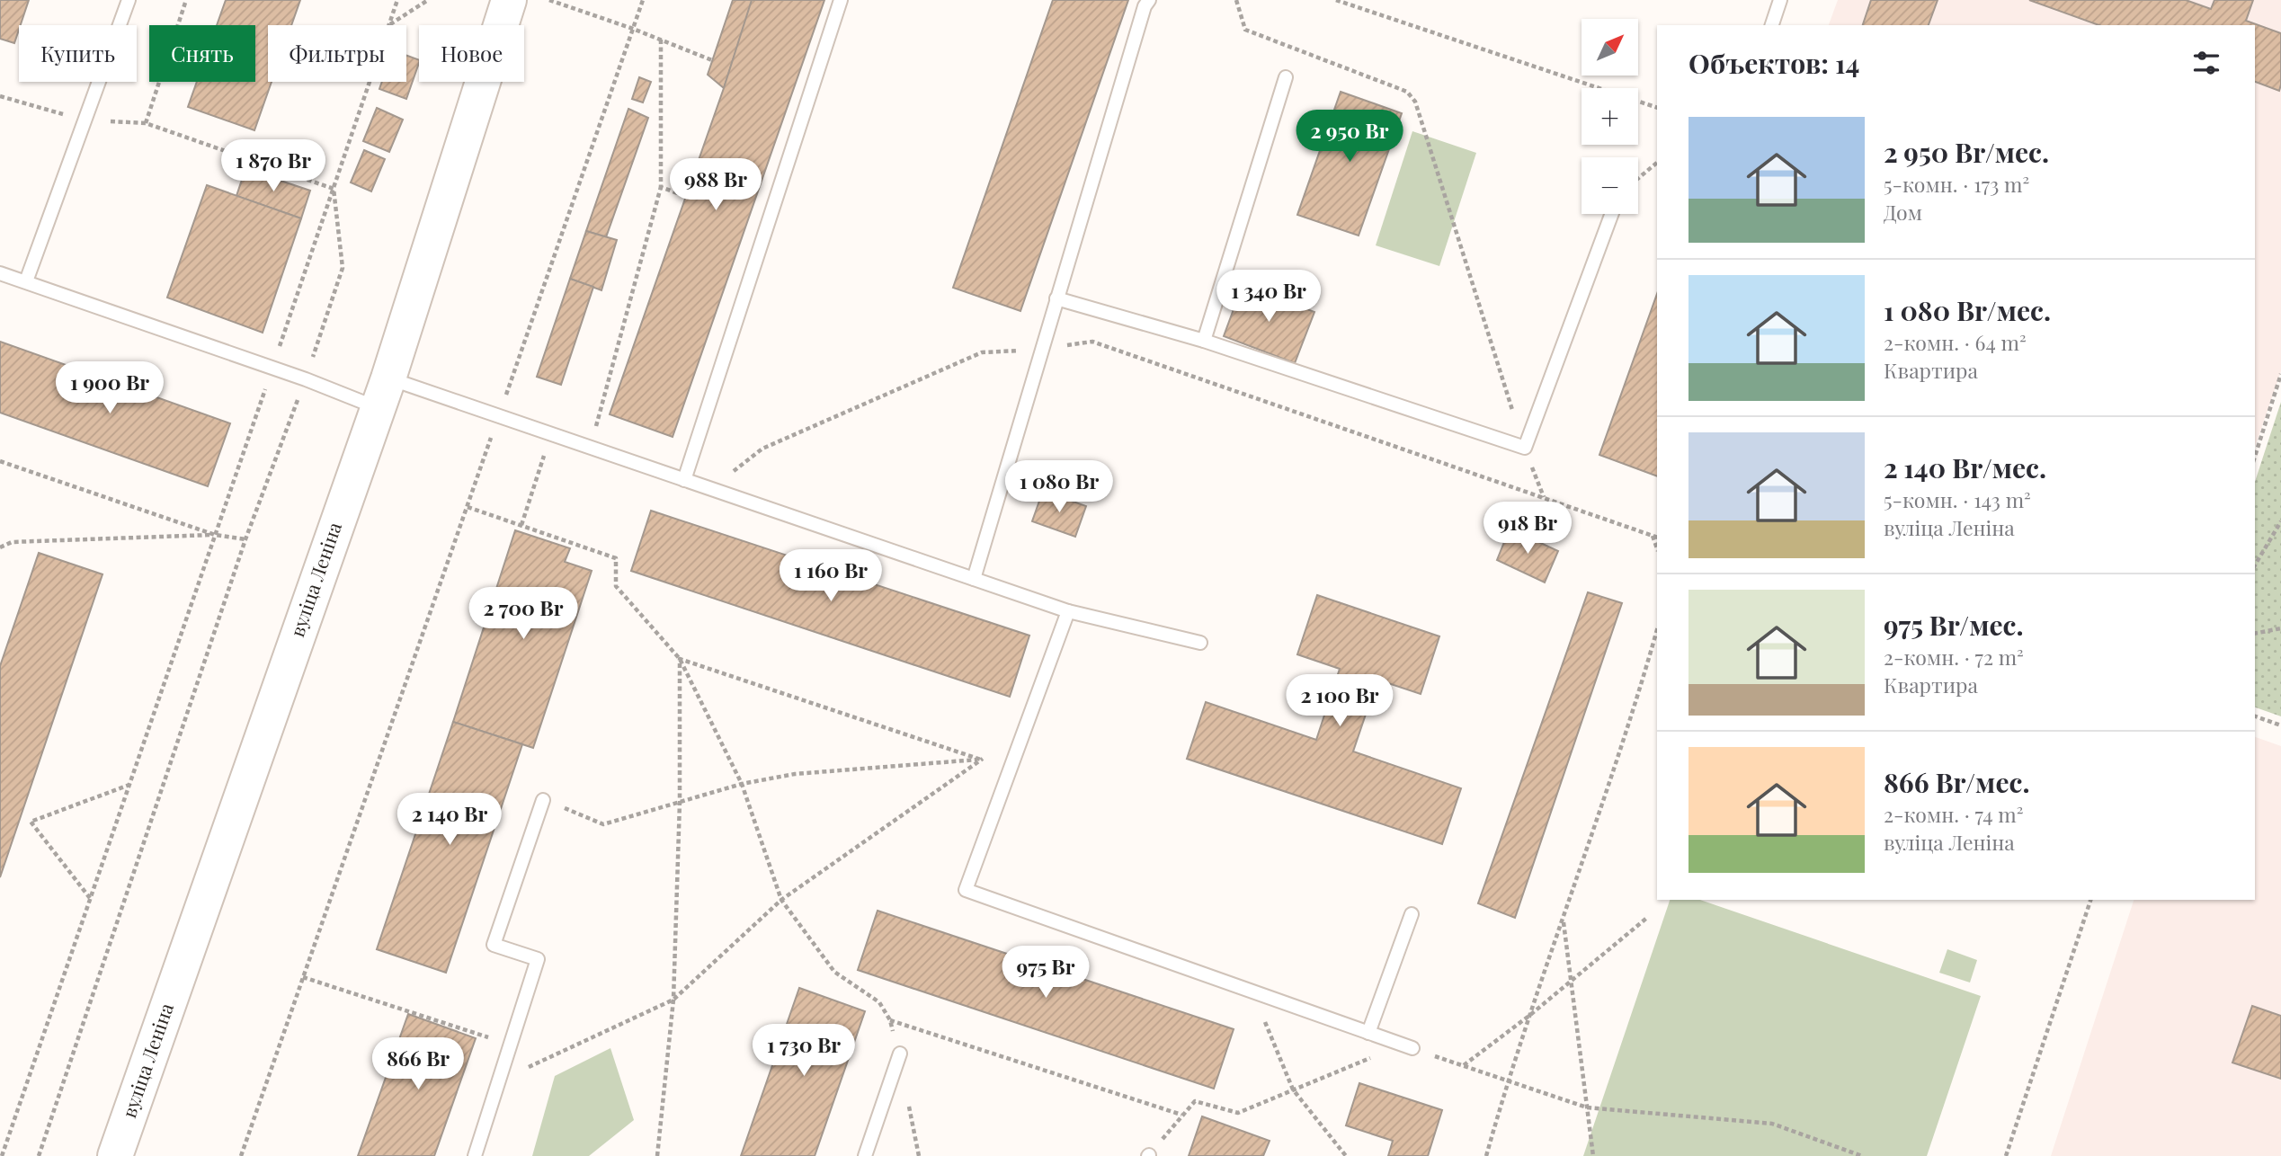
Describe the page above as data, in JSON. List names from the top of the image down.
{
  "streets": {
    "main road": ["вуліца Леніна"]
  },
  "north": "top right",
  "page": {
    "map_buttons": ["+", "−"],
    "chip": [
      "Купить",
      "Снять",
      "Фильтры",
      "Новое"
    ],
    "heading": "Объектов: 14",
    "list": [
      {
        "name": "2 950 Br/мес.",
        "note": "5-комн. · 173 m² · Дом"
      },
      {
        "name": "1 080 Br/мес.",
        "note": "2-комн. · 64 m² · Квартира"
      },
      {
        "name": "2 140 Br/мес.",
        "note": "5-комн. · 143 m² · вуліца Леніна"
      },
      {
        "name": "975 Br/мес.",
        "note": "2-комн. · 72 m² · Квартира"
      },
      {
        "name": "866 Br/мес.",
        "note": "2-комн. · 74 m² · вуліца Леніна"
      }
    ],
    "price": [
      "2 950 Br",
      "1 870 Br",
      "988 Br",
      "1 340 Br",
      "1 900 Br",
      "1 080 Br",
      "918 Br",
      "1 160 Br",
      "2 700 Br",
      "2 100 Br",
      "2 140 Br",
      "975 Br",
      "1 730 Br",
      "866 Br"
    ]
  }
}
